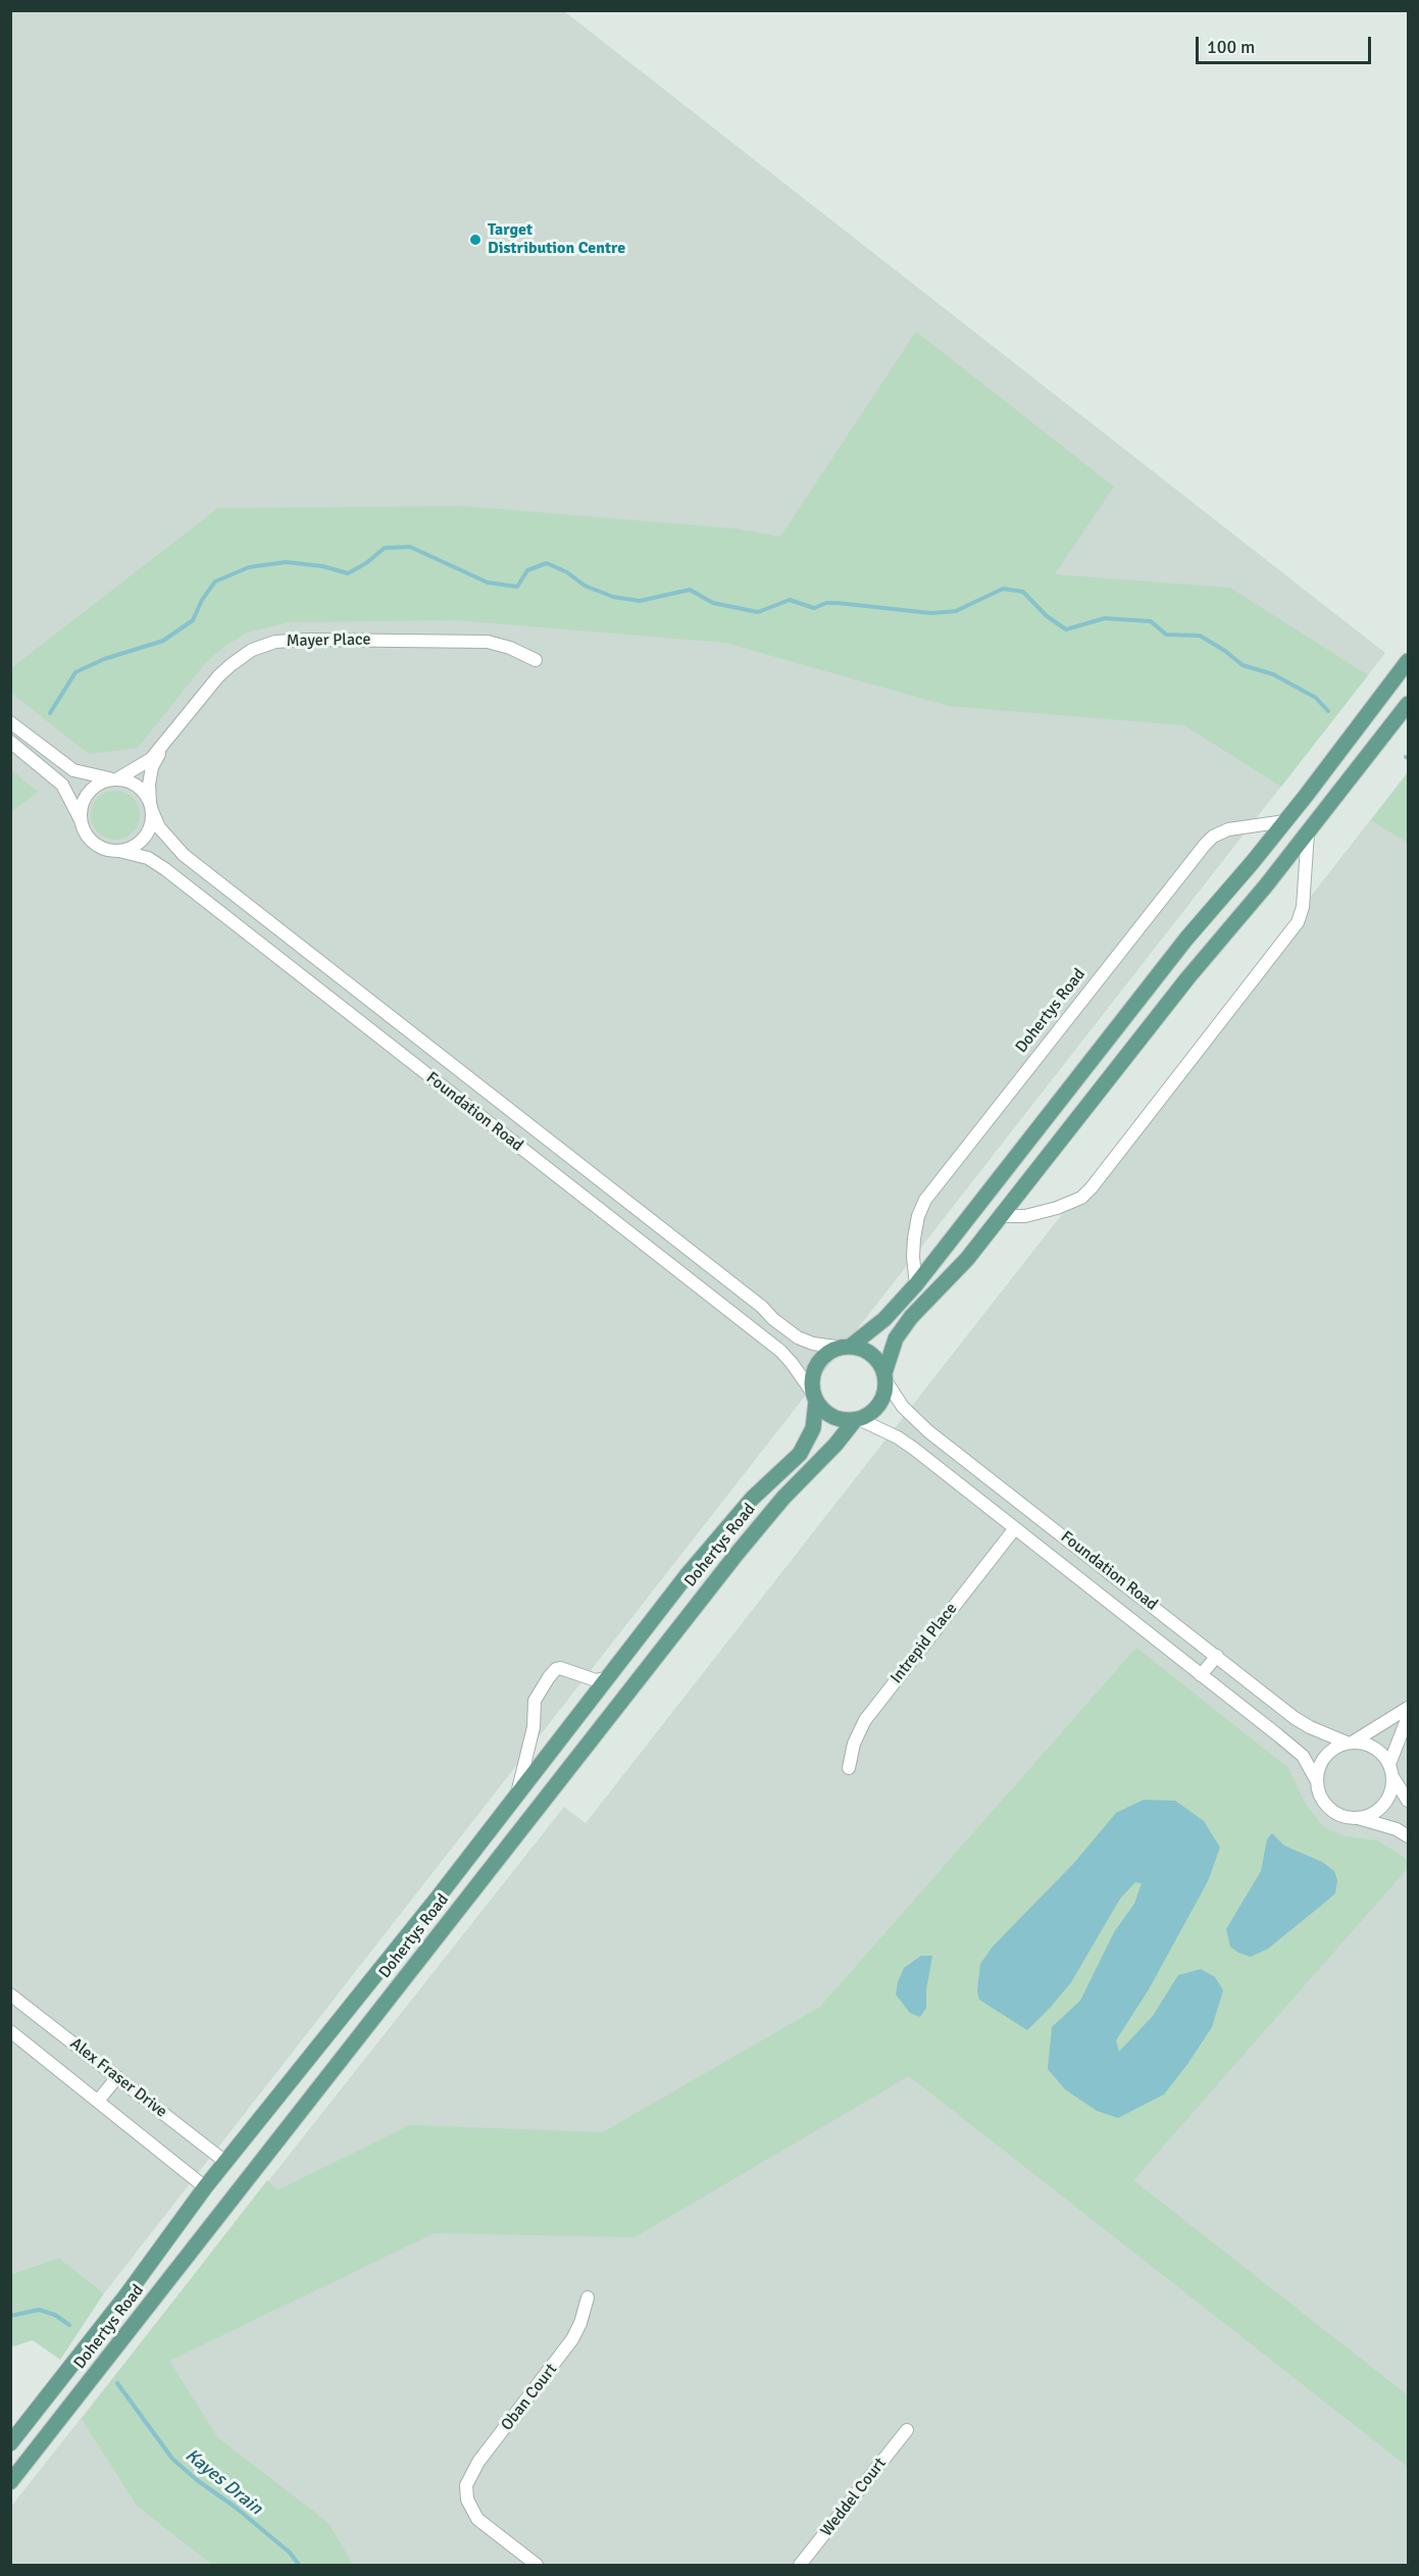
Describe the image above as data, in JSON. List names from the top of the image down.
{
  "streets": {
    "main road": ["Dohertys Road"],
    "street": [
      "Mayer Place",
      "Foundation Road",
      "Intrepid Place",
      "Alex Fraser Drive",
      "Oban Court",
      "Weddel Court"
    ]
  },
  "crossings": [
    ["Mayer Place", "Foundation Road"],
    ["Dohertys Road", "Foundation Road"],
    ["Dohertys Road", "Alex Fraser Drive"],
    ["Foundation Road", "Intrepid Place"]
  ],
  "water": ["Kayes Drain"],
  "places": ["Target Distribution Centre"],
  "scale_bar": "100 m"
}
